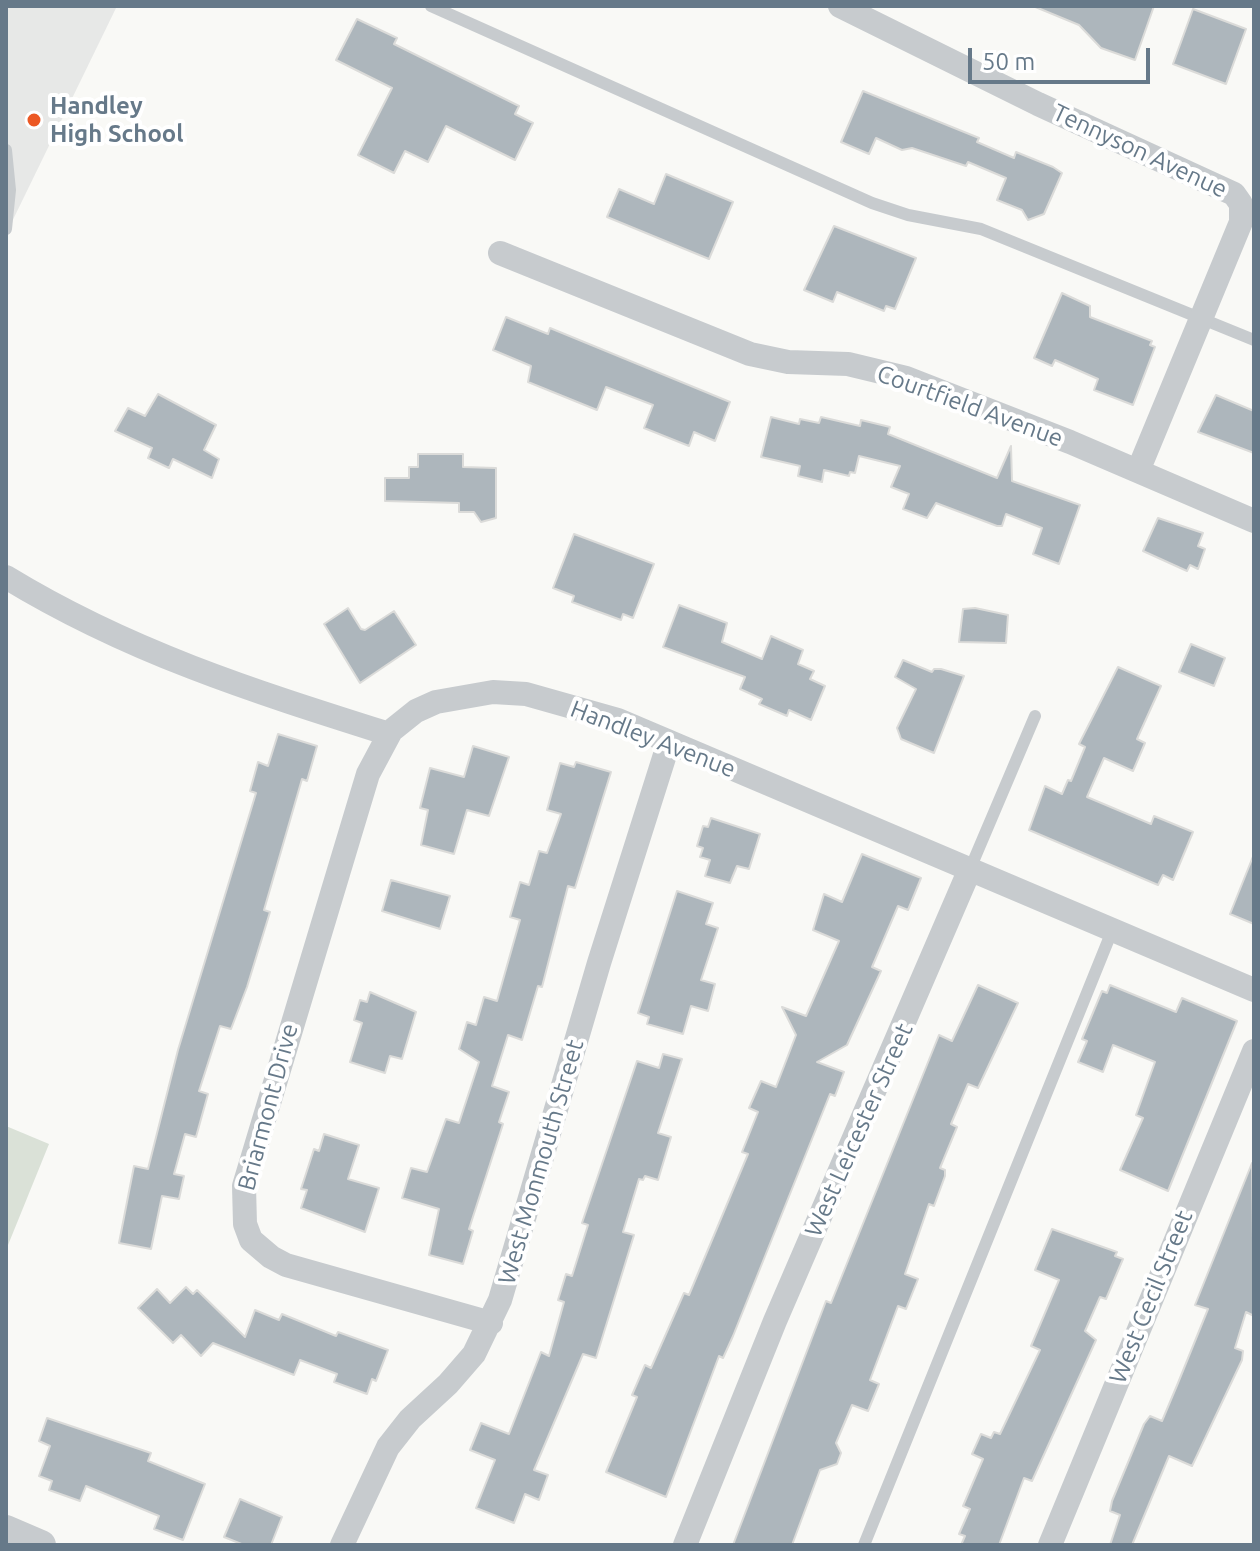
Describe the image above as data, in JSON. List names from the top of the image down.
{
  "streets": {
    "street": [
      "Tennyson Avenue",
      "Courtfield Avenue",
      "Handley Avenue",
      "Briarmont Drive",
      "West Leicester Street",
      "West Monmouth Street",
      "West Cecil Street"
    ]
  },
  "crossings": [
    ["Handley Avenue", "Briarmont Drive"],
    ["Handley Avenue", "West Leicester Street"],
    ["Handley Avenue", "West Monmouth Street"],
    ["Briarmont Drive", "West Monmouth Street"]
  ],
  "places": ["Handley High School"],
  "scale_bar": "50 m"
}
